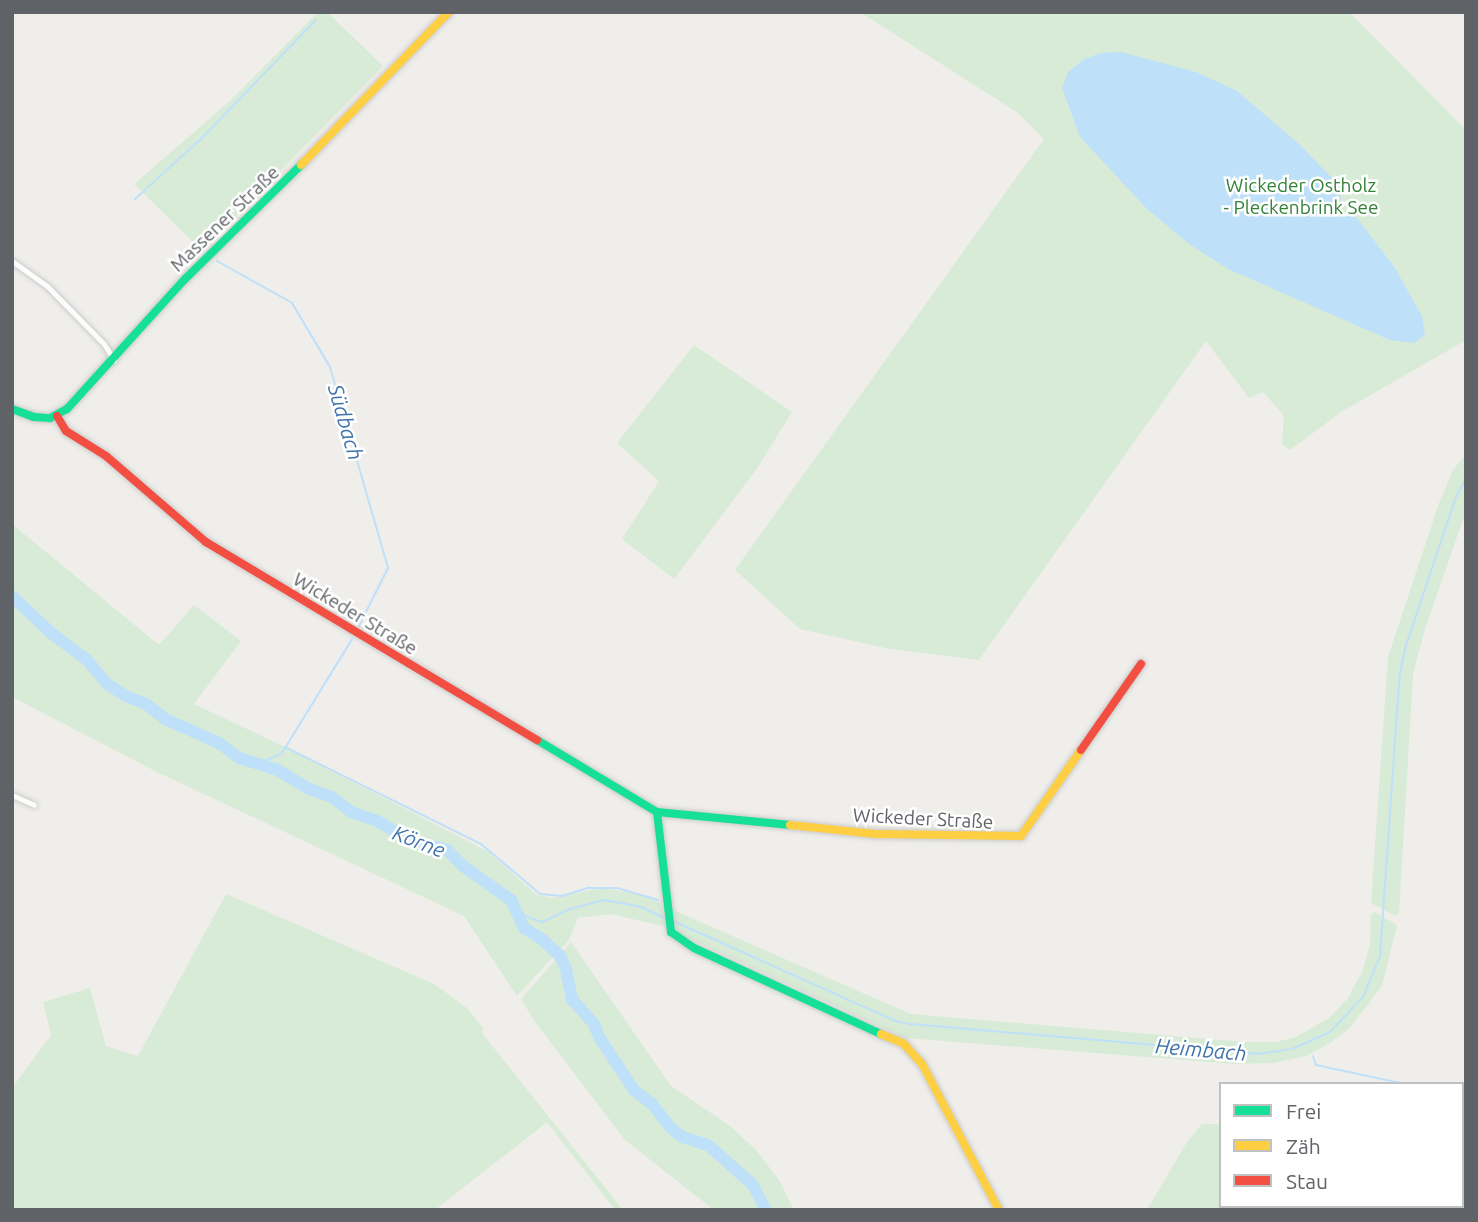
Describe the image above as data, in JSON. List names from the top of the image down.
{
  "streets": {
    "street": ["Massener Straße", "Wickeder Straße"]
  },
  "crossings": [
    ["Massener Straße", "Wickeder Straße"]
  ],
  "water": ["Südbach", "Körne", "Heimbach"],
  "parks": ["Wickeder Ostholz - Pleckenbrink See"],
  "legend": ["Frei", "Zäh", "Stau"]
}
